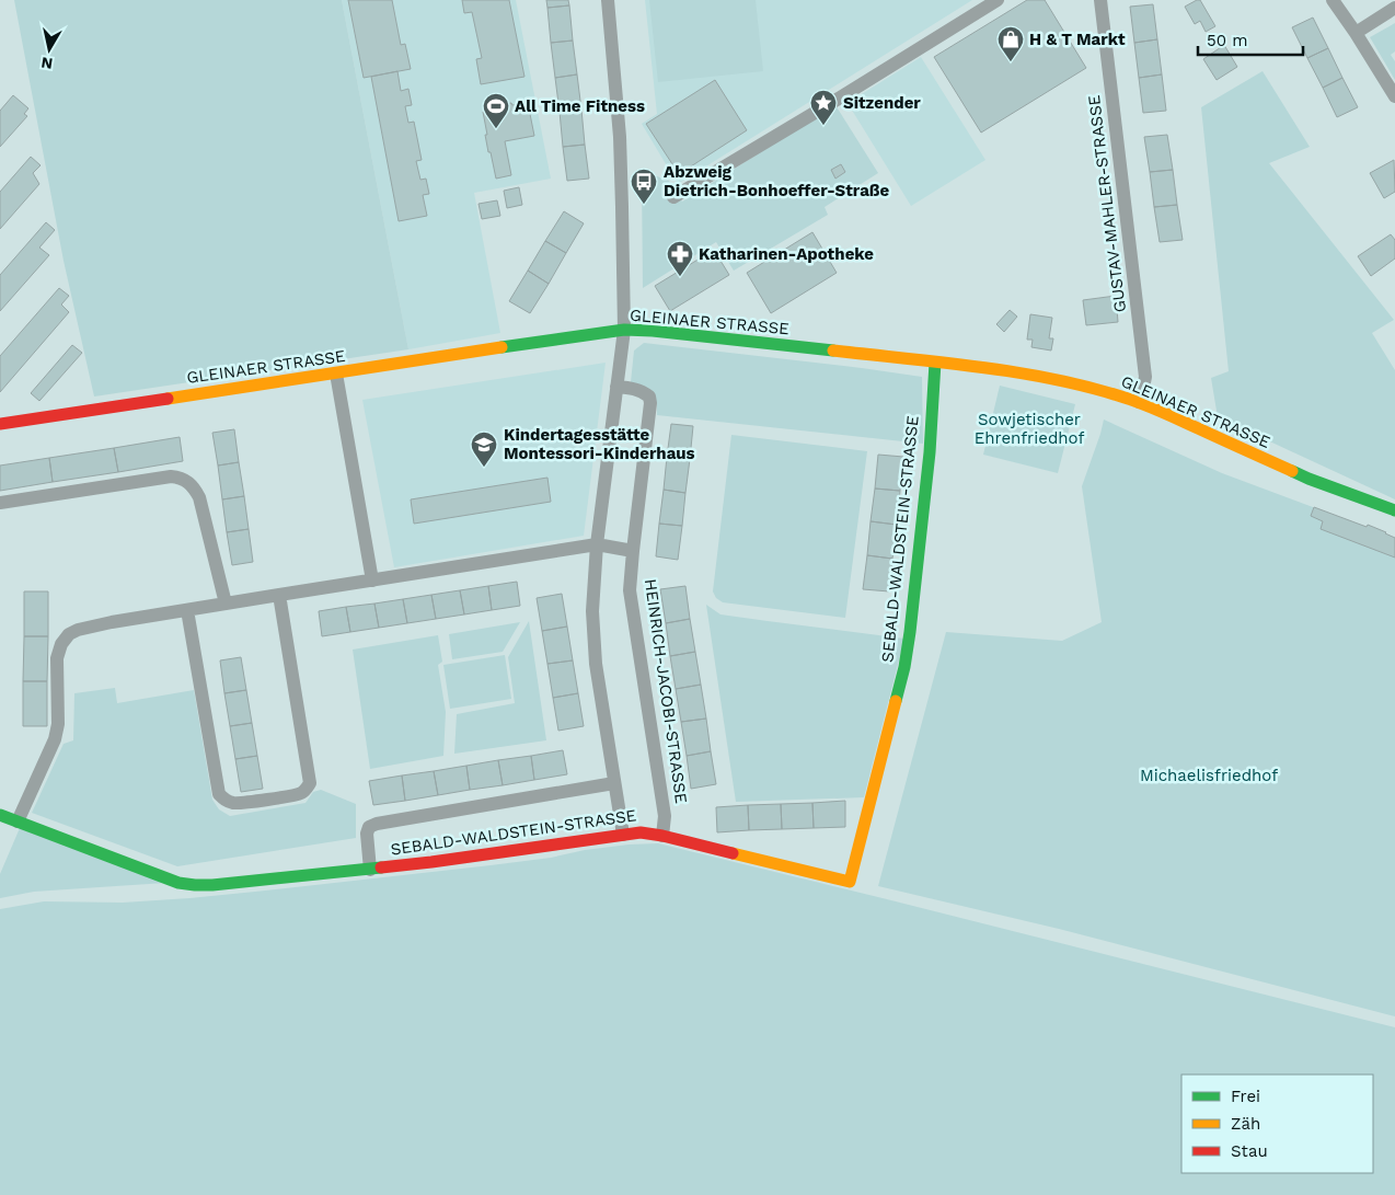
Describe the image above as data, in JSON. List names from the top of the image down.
{
  "streets": {
    "street": [
      "GUSTAV-MAHLER-STRASSE",
      "GLEINAER STRASSE",
      "SEBALD-WALDSTEIN-STRASSE",
      "HEINRICH-JACOBI-STRASSE"
    ]
  },
  "crossings": [
    ["GUSTAV-MAHLER-STRASSE", "GLEINAER STRASSE"],
    ["GLEINAER STRASSE", "SEBALD-WALDSTEIN-STRASSE"],
    ["SEBALD-WALDSTEIN-STRASSE", "HEINRICH-JACOBI-STRASSE"]
  ],
  "parks": ["Sowjetischer Ehrenfriedhof", "Michaelisfriedhof"],
  "places": {
    "shop": ["H & T Markt"],
    "place": ["Sitzender"],
    "sports": ["All Time Fitness"],
    "bus stop": ["Abzweig Dietrich-Bonhoeffer-Straße"],
    "pharmacy": ["Katharinen-Apotheke"],
    "school or university": ["Kindertagesstätte Montessori-Kinderhaus"]
  },
  "legend": ["Frei", "Zäh", "Stau"],
  "scale_bar": "50 m",
  "north": "bottom"
}
